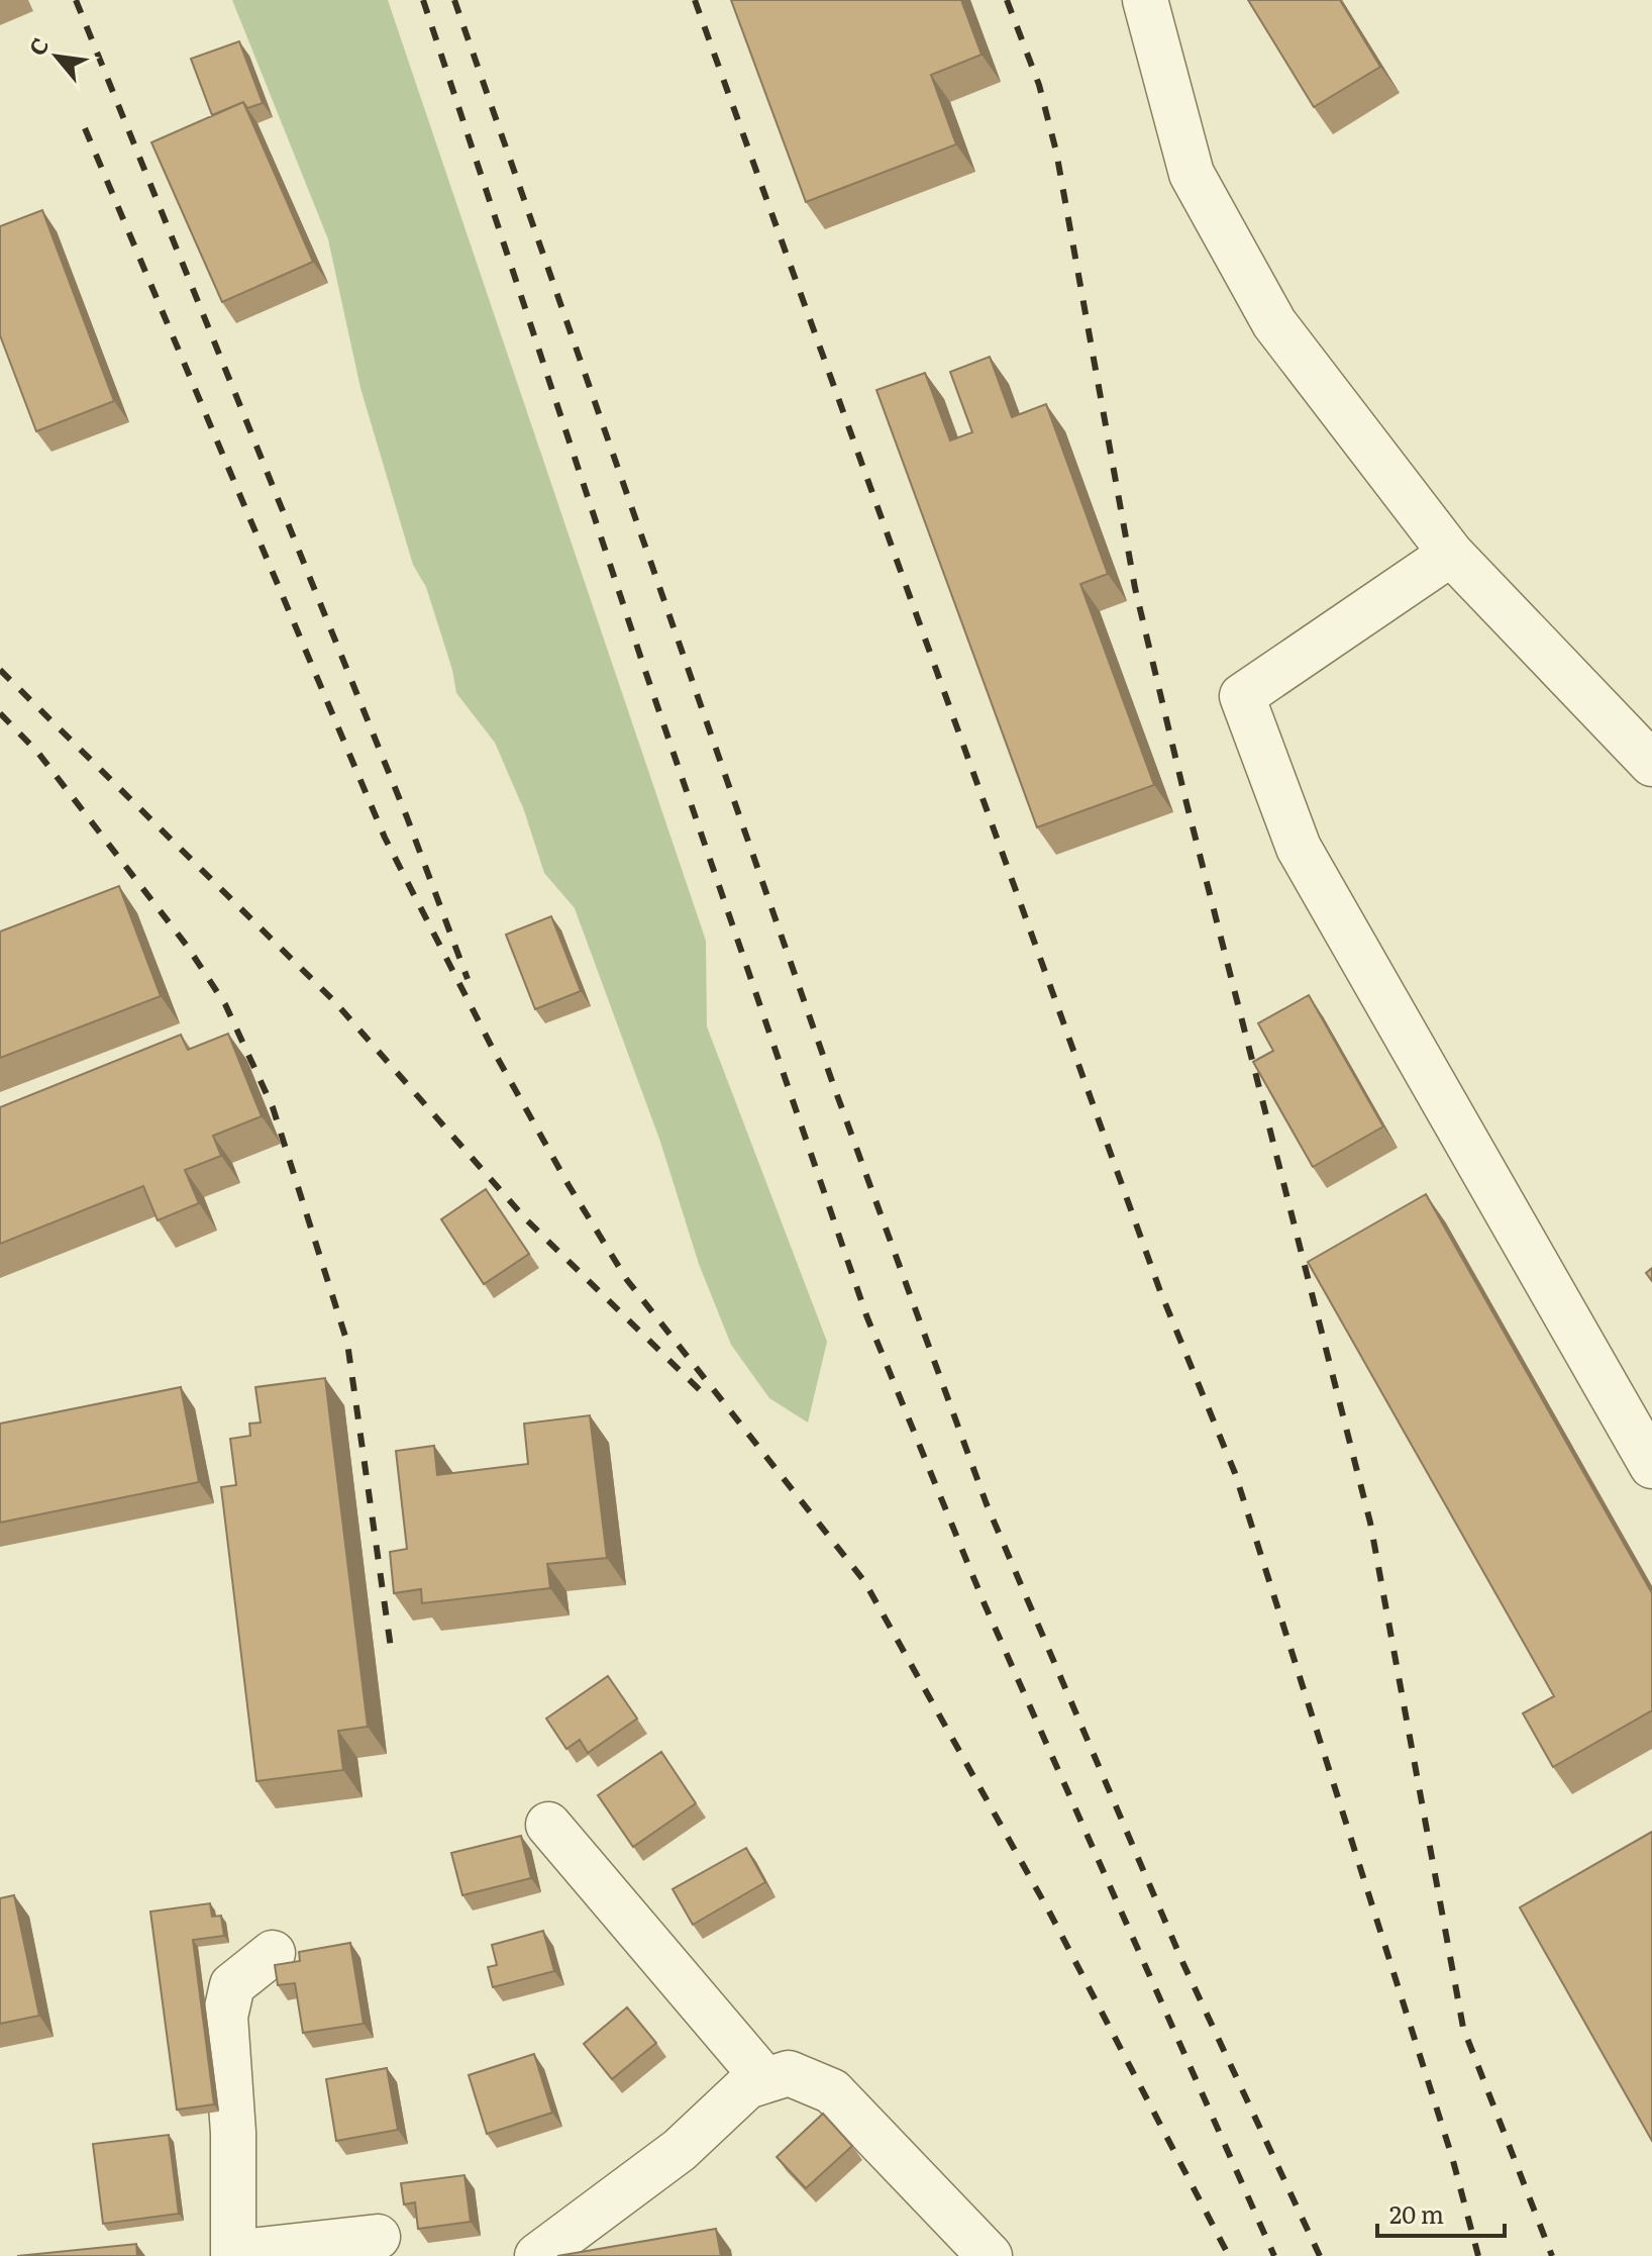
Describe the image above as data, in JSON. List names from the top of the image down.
{
  "scale_bar": "20 m",
  "north": "top left"
}
